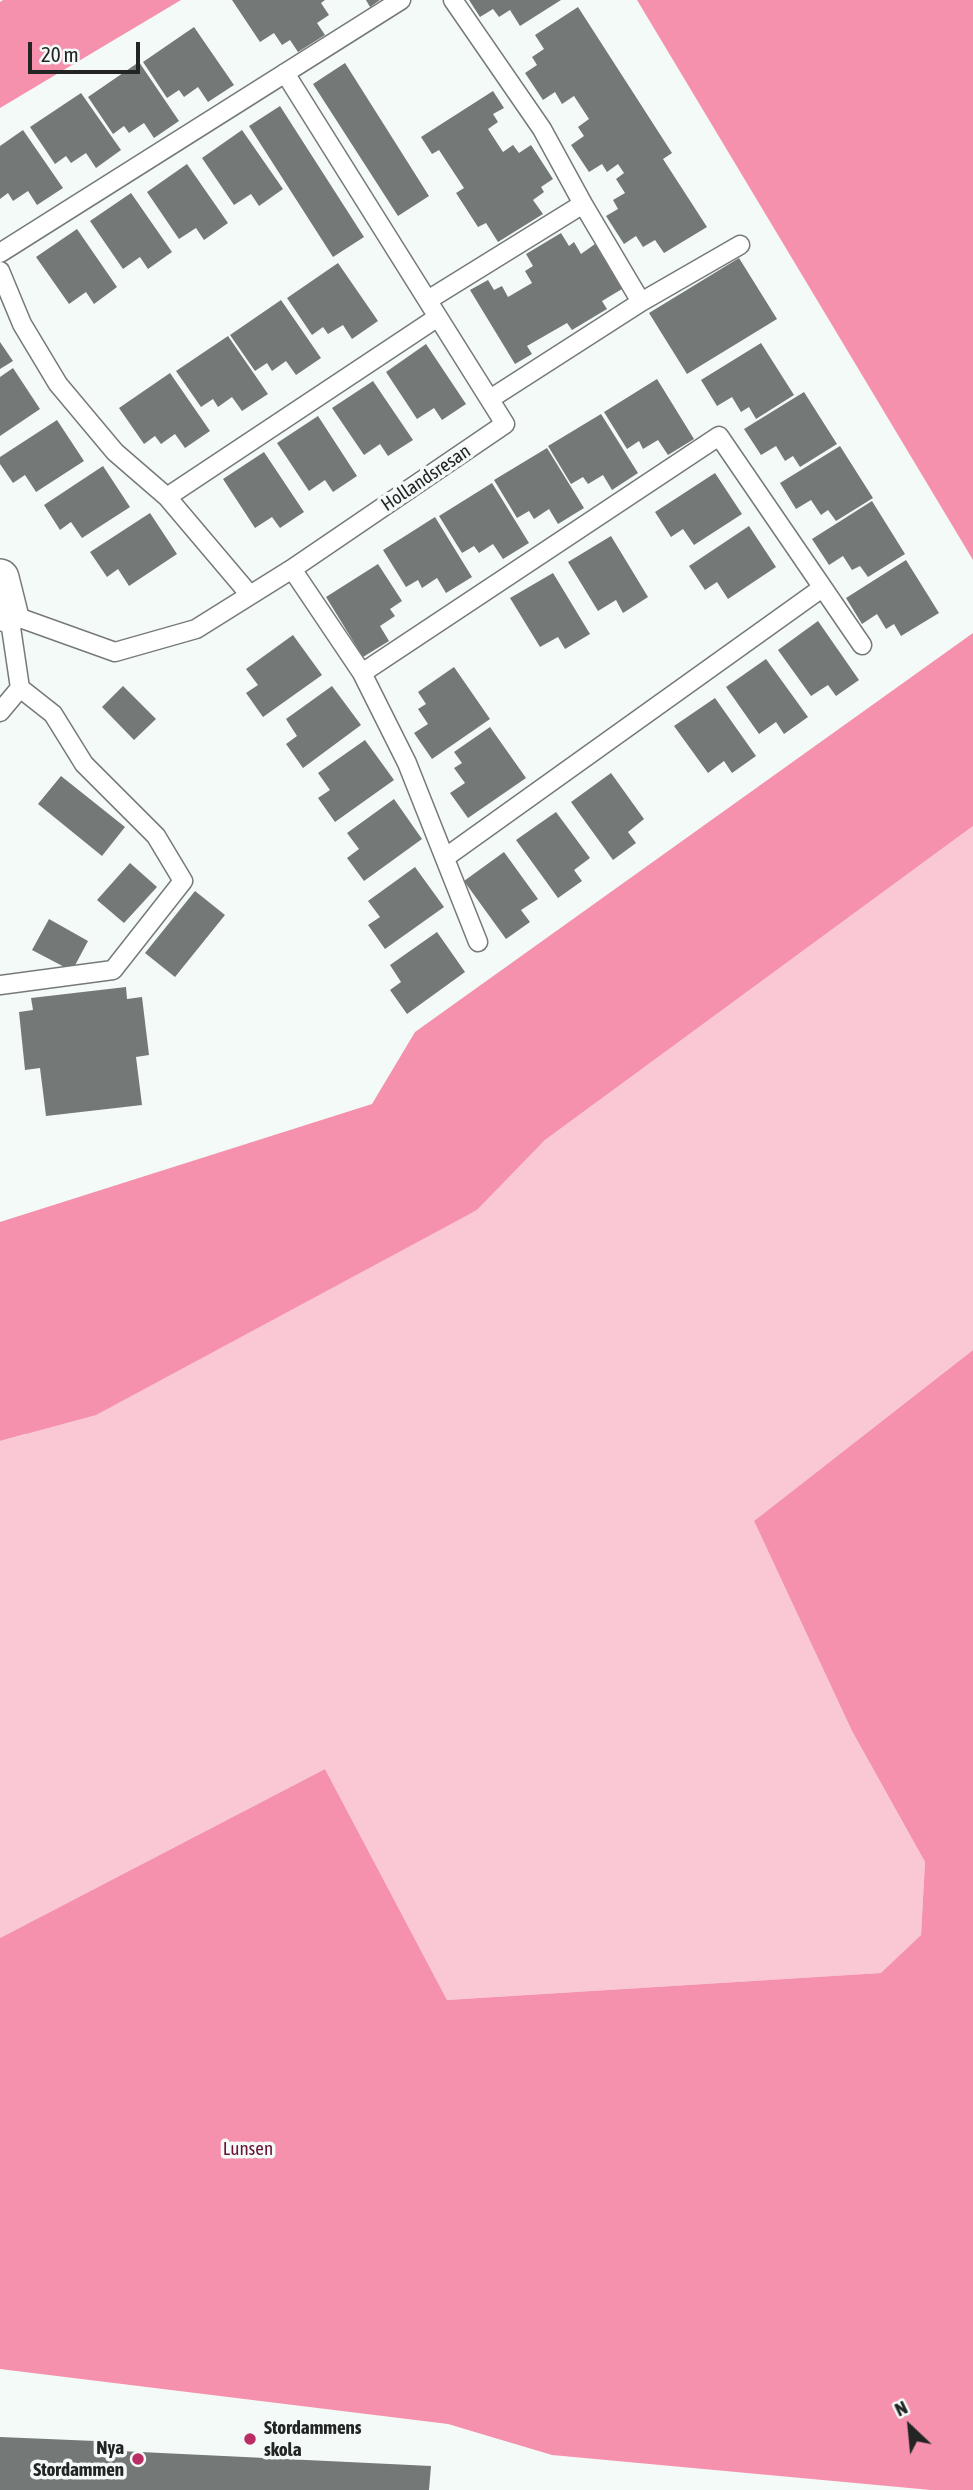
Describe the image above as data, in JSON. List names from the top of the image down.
{
  "streets": {
    "lane": ["Hollandsresan"]
  },
  "parks": ["Lunsen"],
  "places": ["Stordammens skola", "Nya Stordammen"],
  "scale_bar": "20 m",
  "north": "top left"
}
